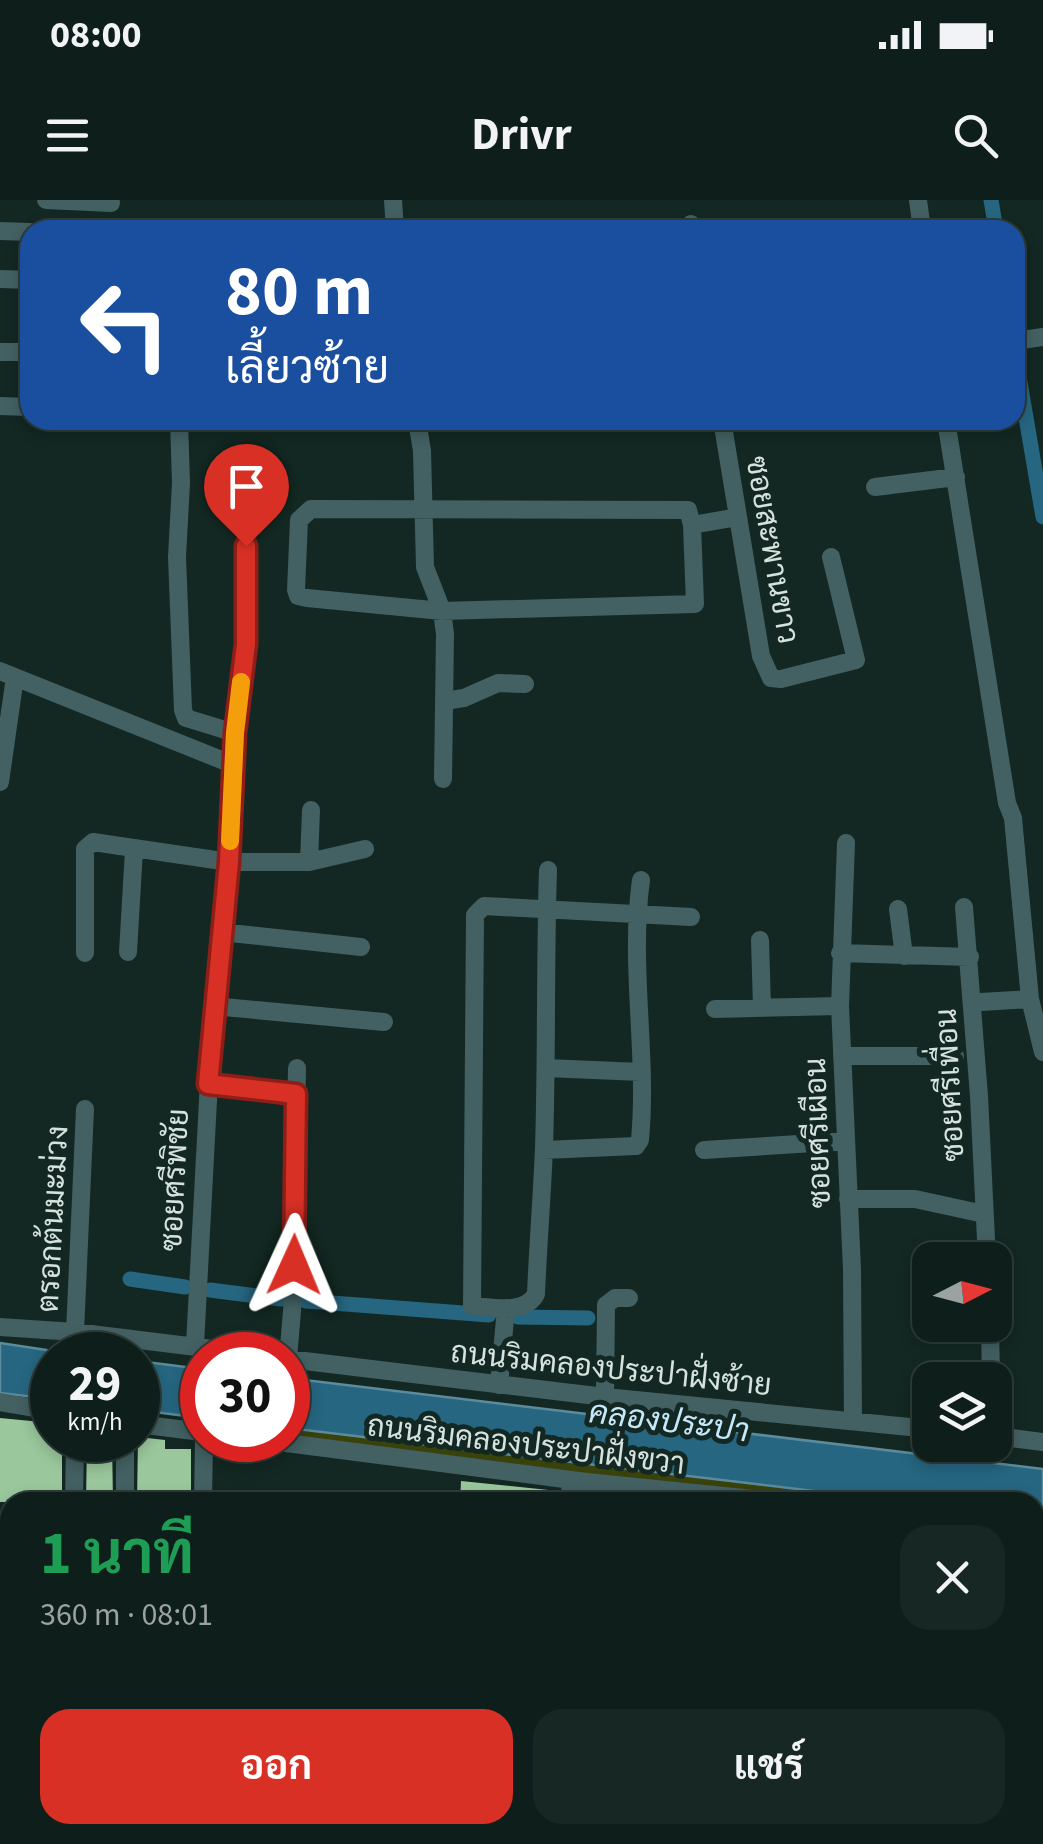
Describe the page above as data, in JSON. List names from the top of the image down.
{
  "streets": {
    "street": [
      "ซอยสะพานขาว",
      "ซอยศรีเพื่อน",
      "ซอยศรีเผือน",
      "ซอยศรีพิชัย",
      "ตรอกต้นมะม่วง",
      "ถนนริมคลองประปาฝั่งซ้าย",
      "ถนนริมคลองประปาฝั่งขวา"
    ]
  },
  "crossings": [
    ["ซอยศรีเผือน", "ถนนริมคลองประปาฝั่งซ้าย"]
  ],
  "water": ["คลองประปา"],
  "north": "right",
  "page": {
    "status": "08:00",
    "header": "Drivr",
    "turn": ["80 m", "เลี้ยวซ้าย"],
    "speed": "29 km/h",
    "limit": "30",
    "heading": ["1 นาที", "360 m · 08:01"],
    "buttons": ["ออก", "แชร์"]
  }
}
